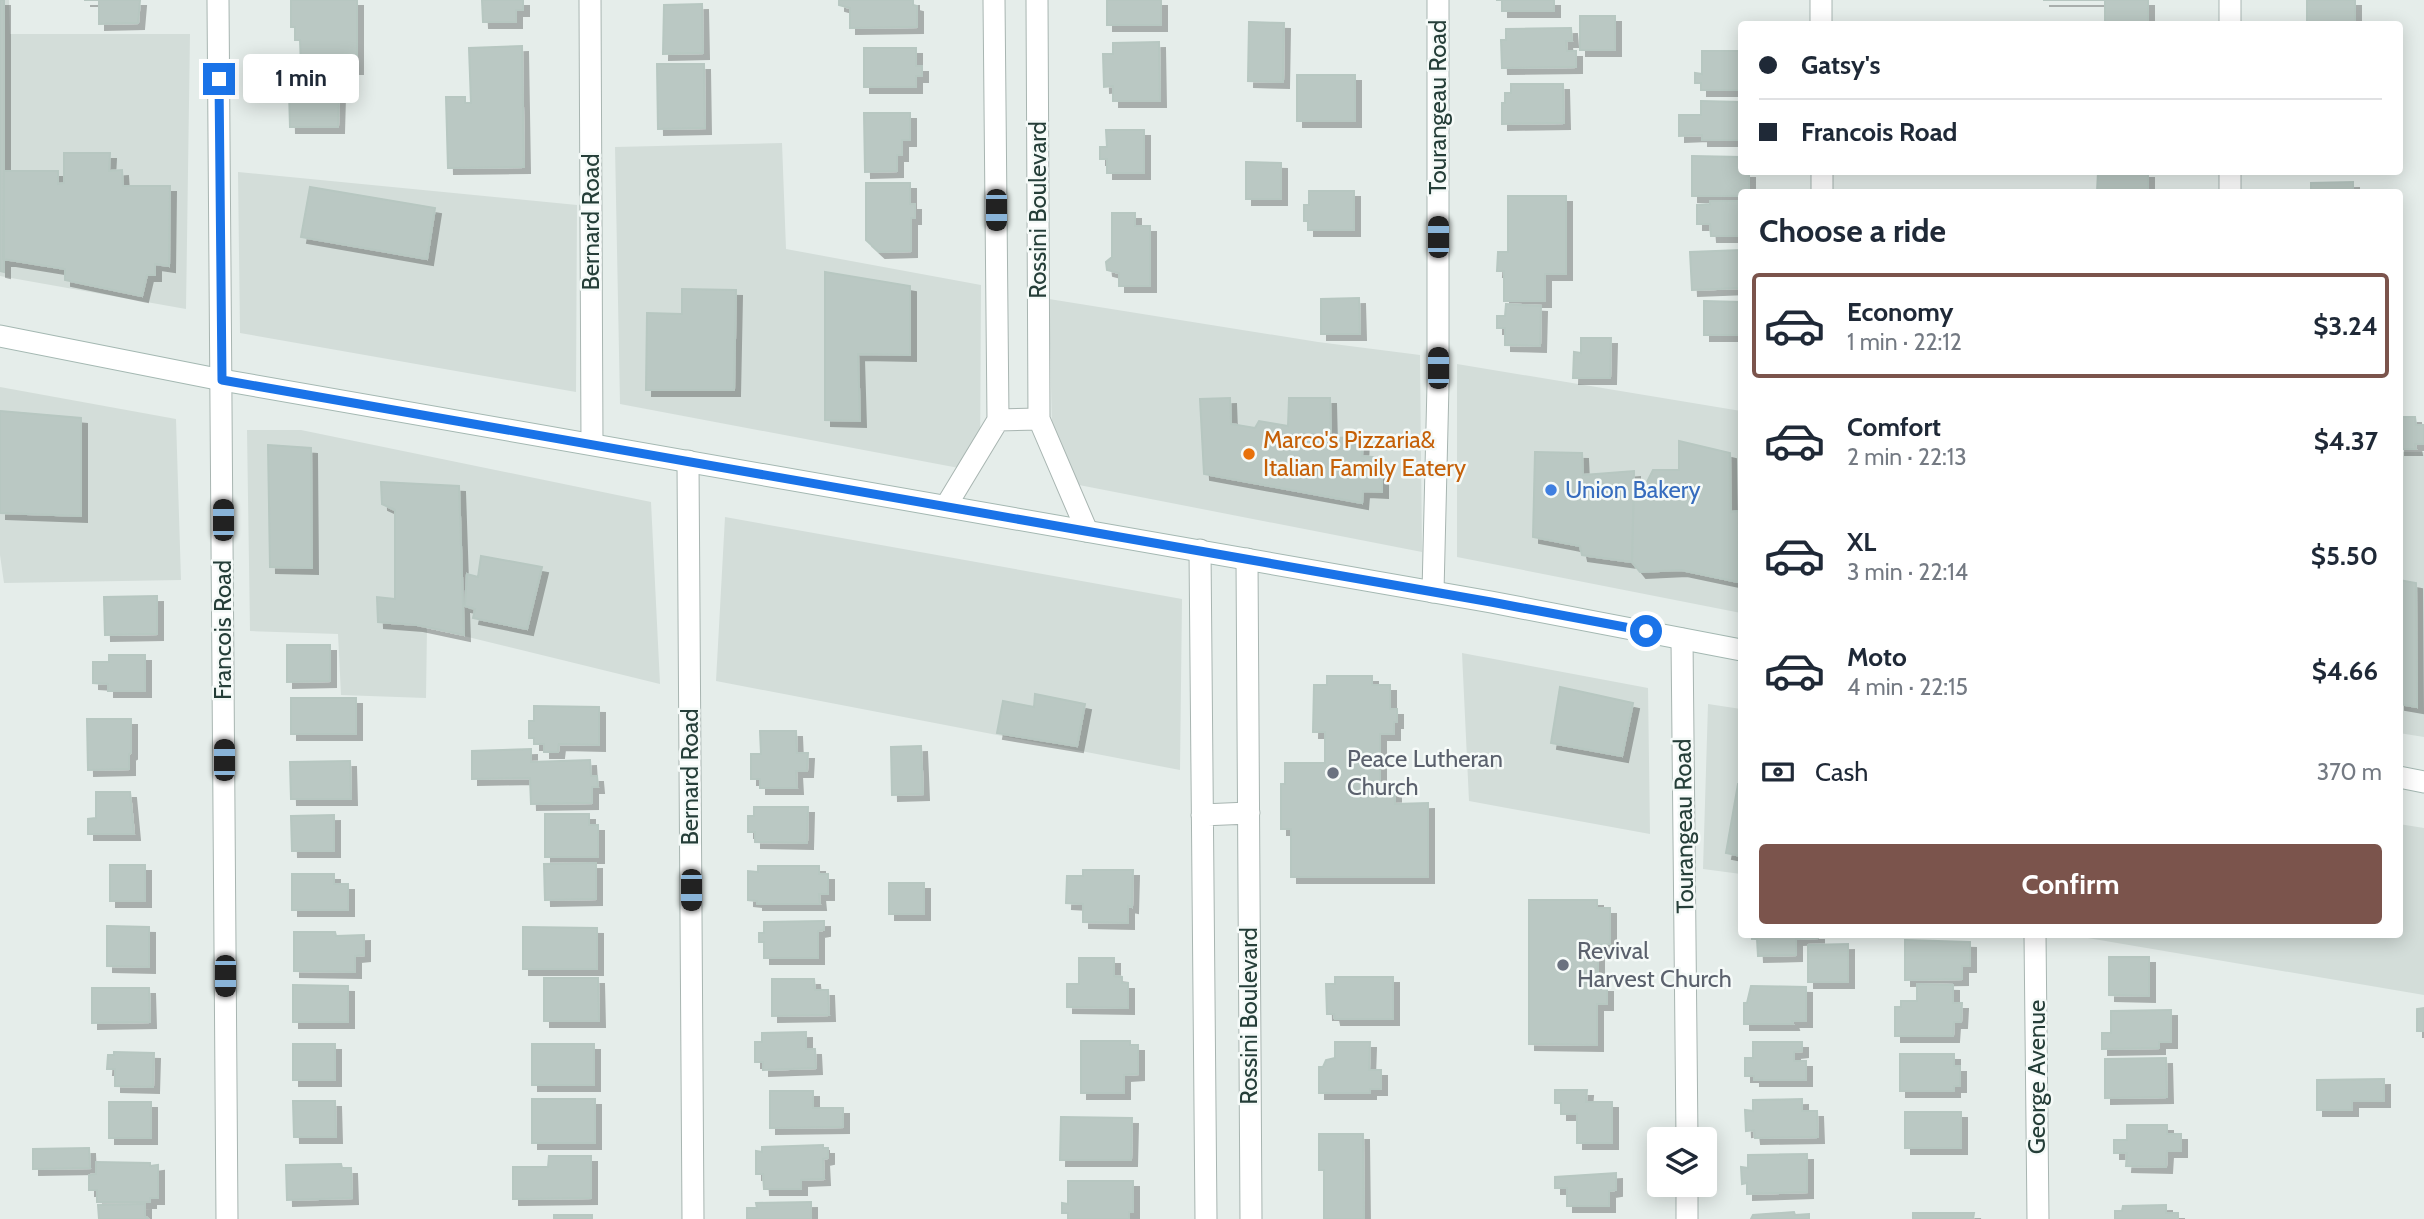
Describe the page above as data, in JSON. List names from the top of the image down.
{
  "streets": {
    "street": [
      "Tourangeau Road",
      "Rossini Boulevard",
      "Bernard Road",
      "Francois Road",
      "George Avenue"
    ]
  },
  "places": [
    "Marco's Pizzaria& Italian Family Eatery",
    "Union Bakery",
    "Peace Lutheran Church",
    "Revival Harvest Church"
  ],
  "page": {
    "banner": ["Gatsy's", "Francois Road"],
    "bubble": "1 min",
    "heading": "Choose a ride",
    "list": [
      {
        "name": "Economy",
        "note": "1 min · 22:12",
        "value": "$3.24"
      },
      {
        "name": "Comfort",
        "note": "2 min · 22:13",
        "value": "$4.37"
      },
      {
        "name": "XL",
        "note": "3 min · 22:14",
        "value": "$5.50"
      },
      {
        "name": "Moto",
        "note": "4 min · 22:15",
        "value": "$4.66"
      }
    ],
    "pay": ["Cash", "370 m"],
    "buttons": "Confirm"
  }
}
